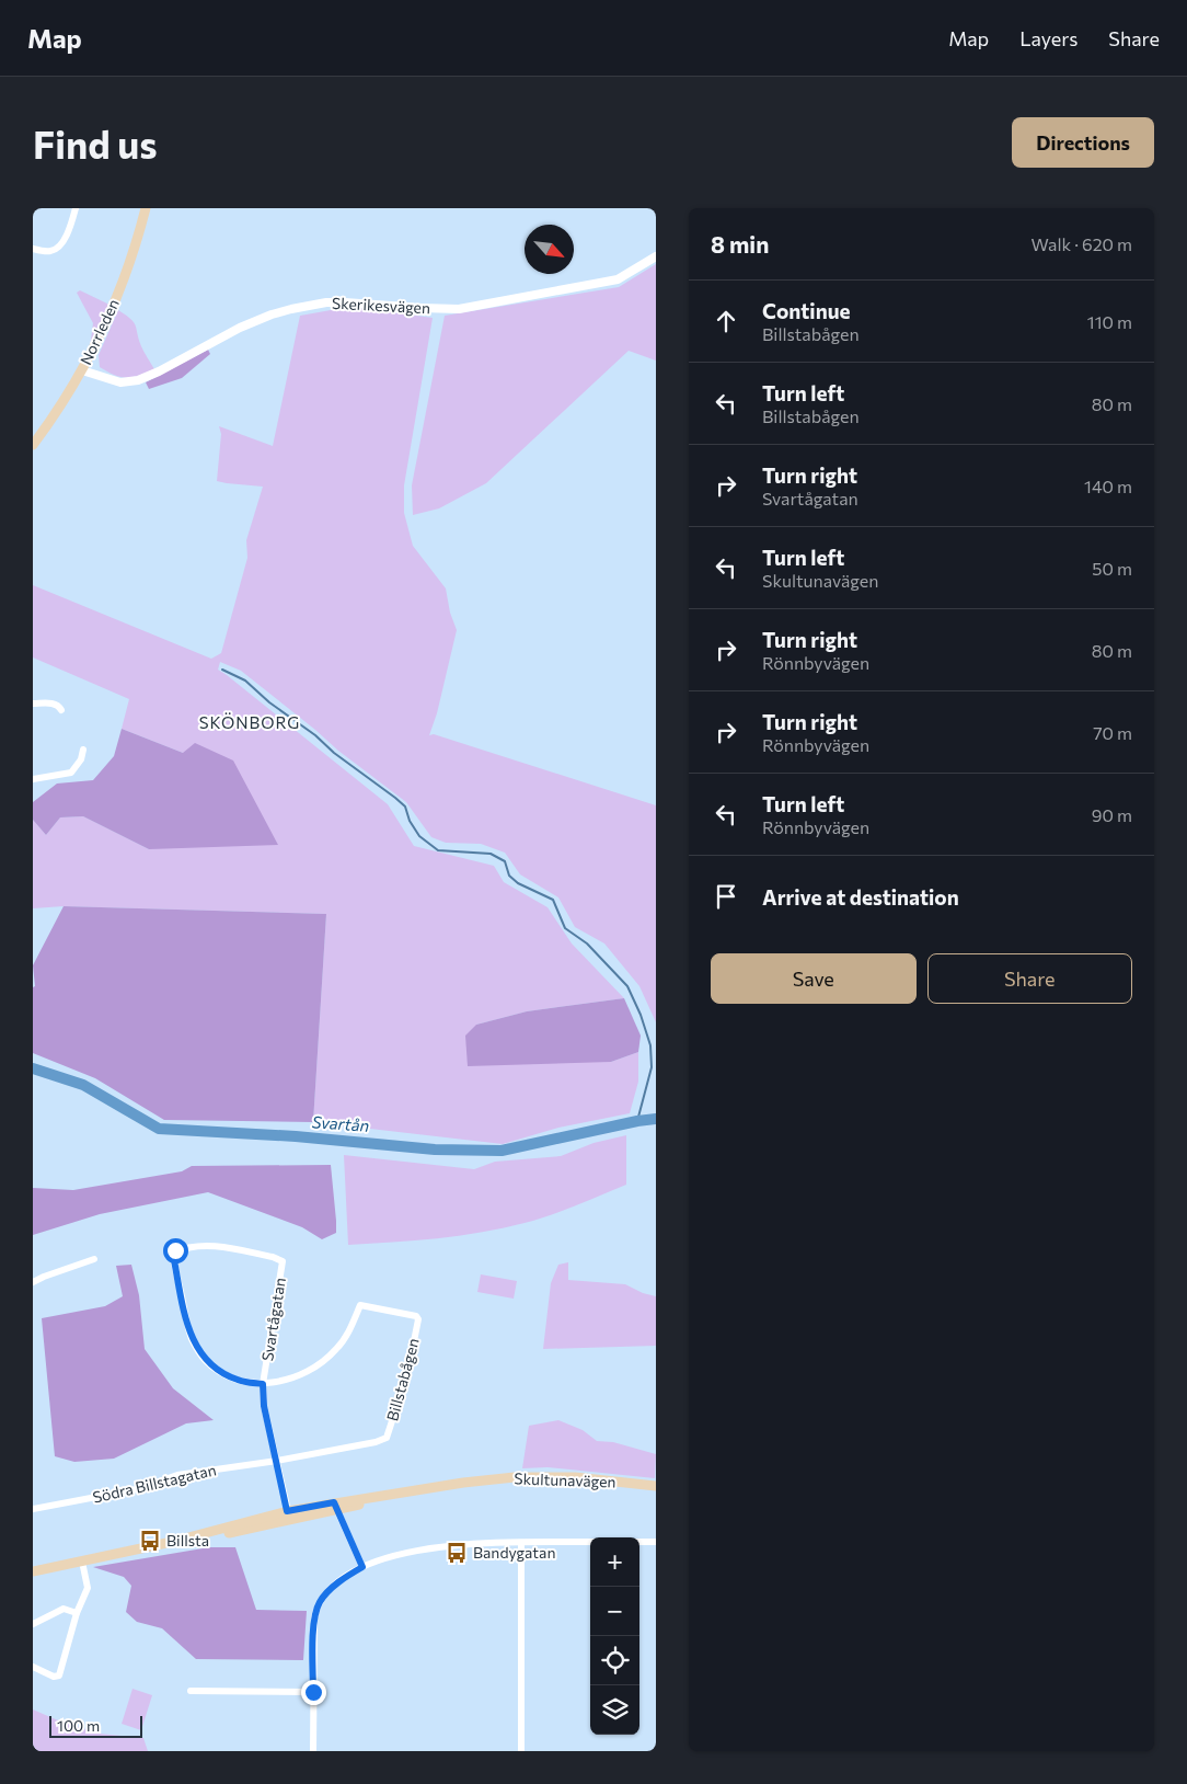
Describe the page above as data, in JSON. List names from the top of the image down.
{
  "streets": {
    "main road": ["Norrleden", "Skultunavägen"],
    "street": [
      "Skerikesvägen",
      "Svartågatan",
      "Billstabågen",
      "Södra Billstagatan"
    ]
  },
  "crossings": [
    ["Skerikesvägen", "Norrleden"],
    ["Svartågatan", "Billstabågen"],
    ["Svartågatan", "Skultunavägen"],
    ["Svartågatan", "Södra Billstagatan"],
    ["Billstabågen", "Södra Billstagatan"]
  ],
  "districts": ["SKÖNBORG"],
  "water": ["Svartån"],
  "places": {
    "bus stop": ["Billsta", "Bandygatan"]
  },
  "scale_bar": "100 m",
  "north": "bottom right",
  "page": {
    "header": "Map",
    "nav": ["Map", "Layers", "Share"],
    "buttons": [
      "Directions",
      ["Save", "Share"]
    ],
    "title": "Find us",
    "heading": ["8 min", "Walk · 620 m"],
    "list": [
      ["Continue", "Billstabågen", "110 m"],
      ["Turn left", "Billstabågen", "80 m"],
      ["Turn right", "Svartågatan", "140 m"],
      ["Turn left", "Skultunavägen", "50 m"],
      ["Turn right", "Rönnbyvägen", "80 m"],
      ["Turn right", "Rönnbyvägen", "70 m"],
      ["Turn left", "Rönnbyvägen", "90 m"],
      "Arrive at destination"
    ],
    "map_buttons": ["+", "−"],
    "scale": "100 m"
  }
}
